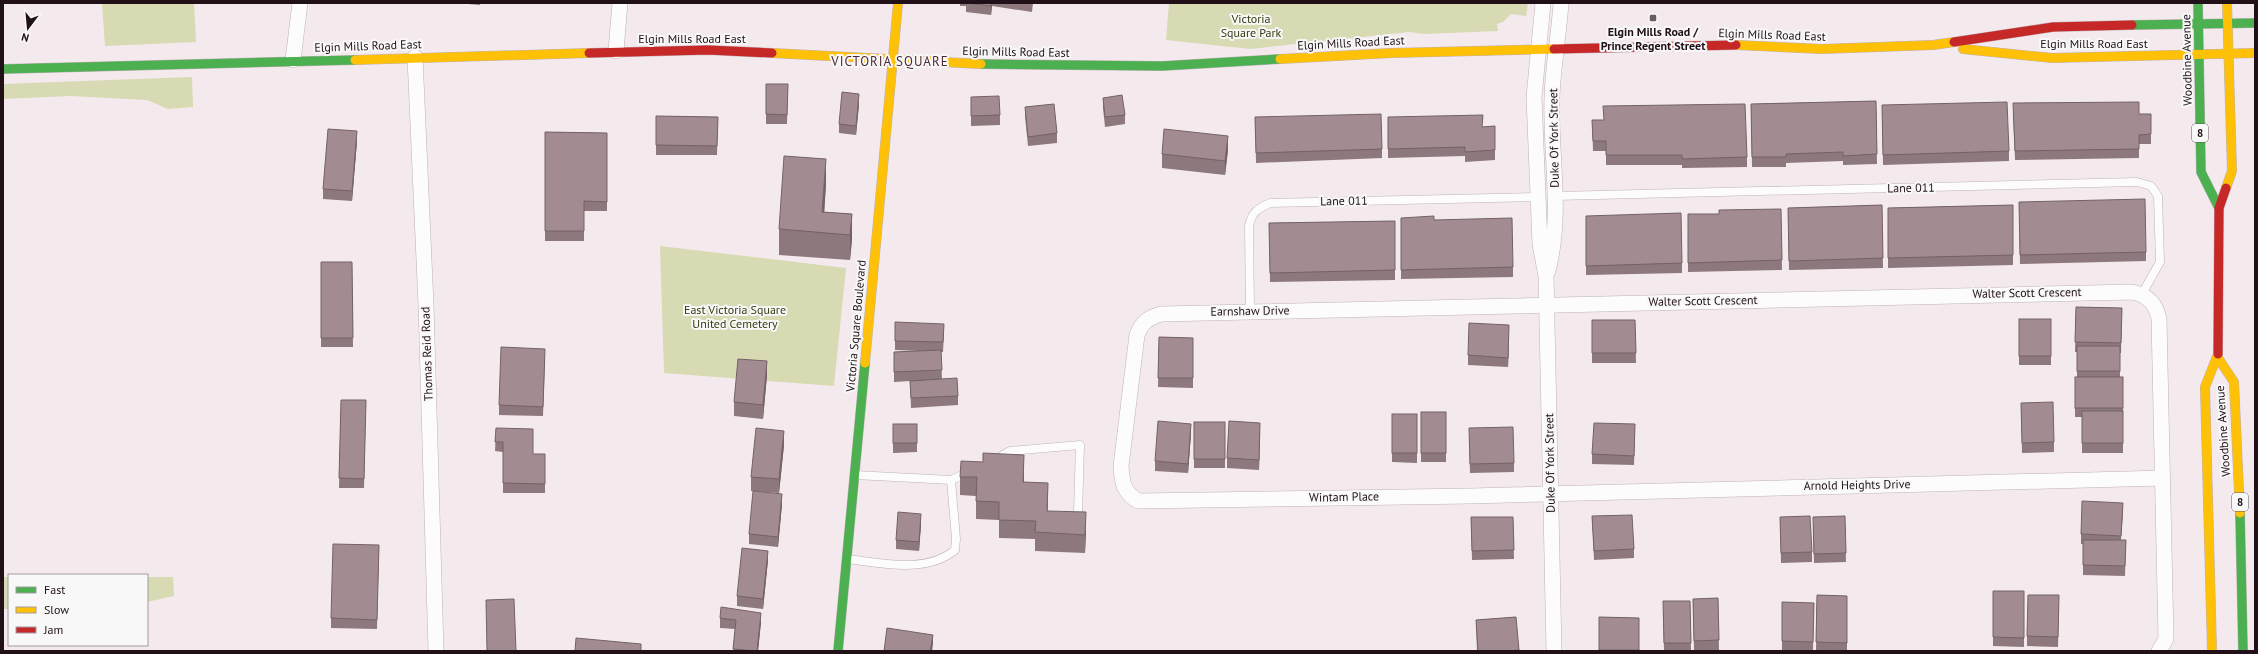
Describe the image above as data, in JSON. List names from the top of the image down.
{
  "streets": {
    "main road": [
      "Elgin Mills Road East",
      "Woodbine Avenue",
      "8",
      "Victoria Square Boulevard"
    ],
    "street": [
      "Duke Of York Street",
      "Walter Scott Crescent",
      "Earnshaw Drive",
      "Thomas Reid Road",
      "Arnold Heights Drive",
      "Wintam Place"
    ],
    "lane": ["Lane 011"]
  },
  "crossings": [
    ["Elgin Mills Road East", "Woodbine Avenue"],
    ["Elgin Mills Road East", "Duke Of York Street"],
    ["Elgin Mills Road East", "Victoria Square Boulevard"],
    ["Elgin Mills Road East", "Thomas Reid Road"],
    ["Duke Of York Street", "Lane 011"],
    ["Duke Of York Street", "Walter Scott Crescent"],
    ["Duke Of York Street", "Earnshaw Drive"],
    ["Duke Of York Street", "Arnold Heights Drive"],
    ["Duke Of York Street", "Wintam Place"],
    ["Lane 011", "Walter Scott Crescent"],
    ["Lane 011", "Earnshaw Drive"],
    ["Walter Scott Crescent", "Earnshaw Drive"],
    ["Earnshaw Drive", "Wintam Place"],
    ["Arnold Heights Drive", "Wintam Place"]
  ],
  "districts": ["VICTORIA SQUARE"],
  "parks": ["Victoria Square Park", "East Victoria Square United Cemetery"],
  "places": {
    "transit": ["Elgin Mills Road / Prince Regent Street"]
  },
  "legend": ["Fast", "Slow", "Jam"],
  "north": "bottom"
}
